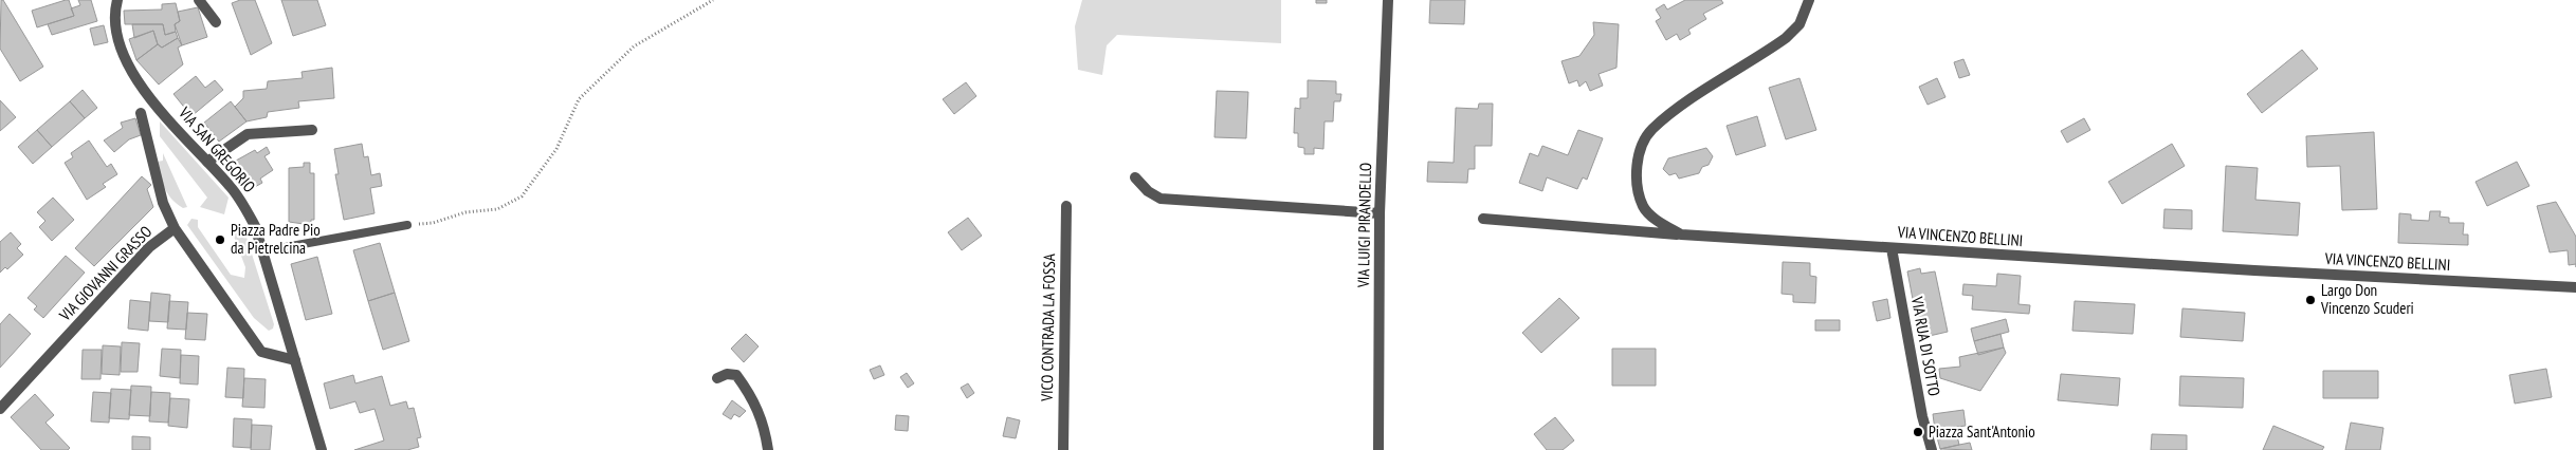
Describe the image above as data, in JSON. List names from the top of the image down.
{
  "streets": {
    "street": [
      "VIA SAN GREGORIO",
      "VIA LUIGI PIRANDELLO",
      "VIA VINCENZO BELLINI",
      "VIA GIOVANNI GRASSO",
      "VICO CONTRADA LA FOSSA",
      "VIA RUA DI SOTTO"
    ]
  },
  "crossings": [
    ["VIA SAN GREGORIO", "VIA GIOVANNI GRASSO"],
    ["VIA VINCENZO BELLINI", "VIA RUA DI SOTTO"]
  ],
  "places": ["Piazza Padre Pio da Pietrelcina", "Largo Don Vincenzo Scuderi", "Piazza Sant'Antonio"]
}
